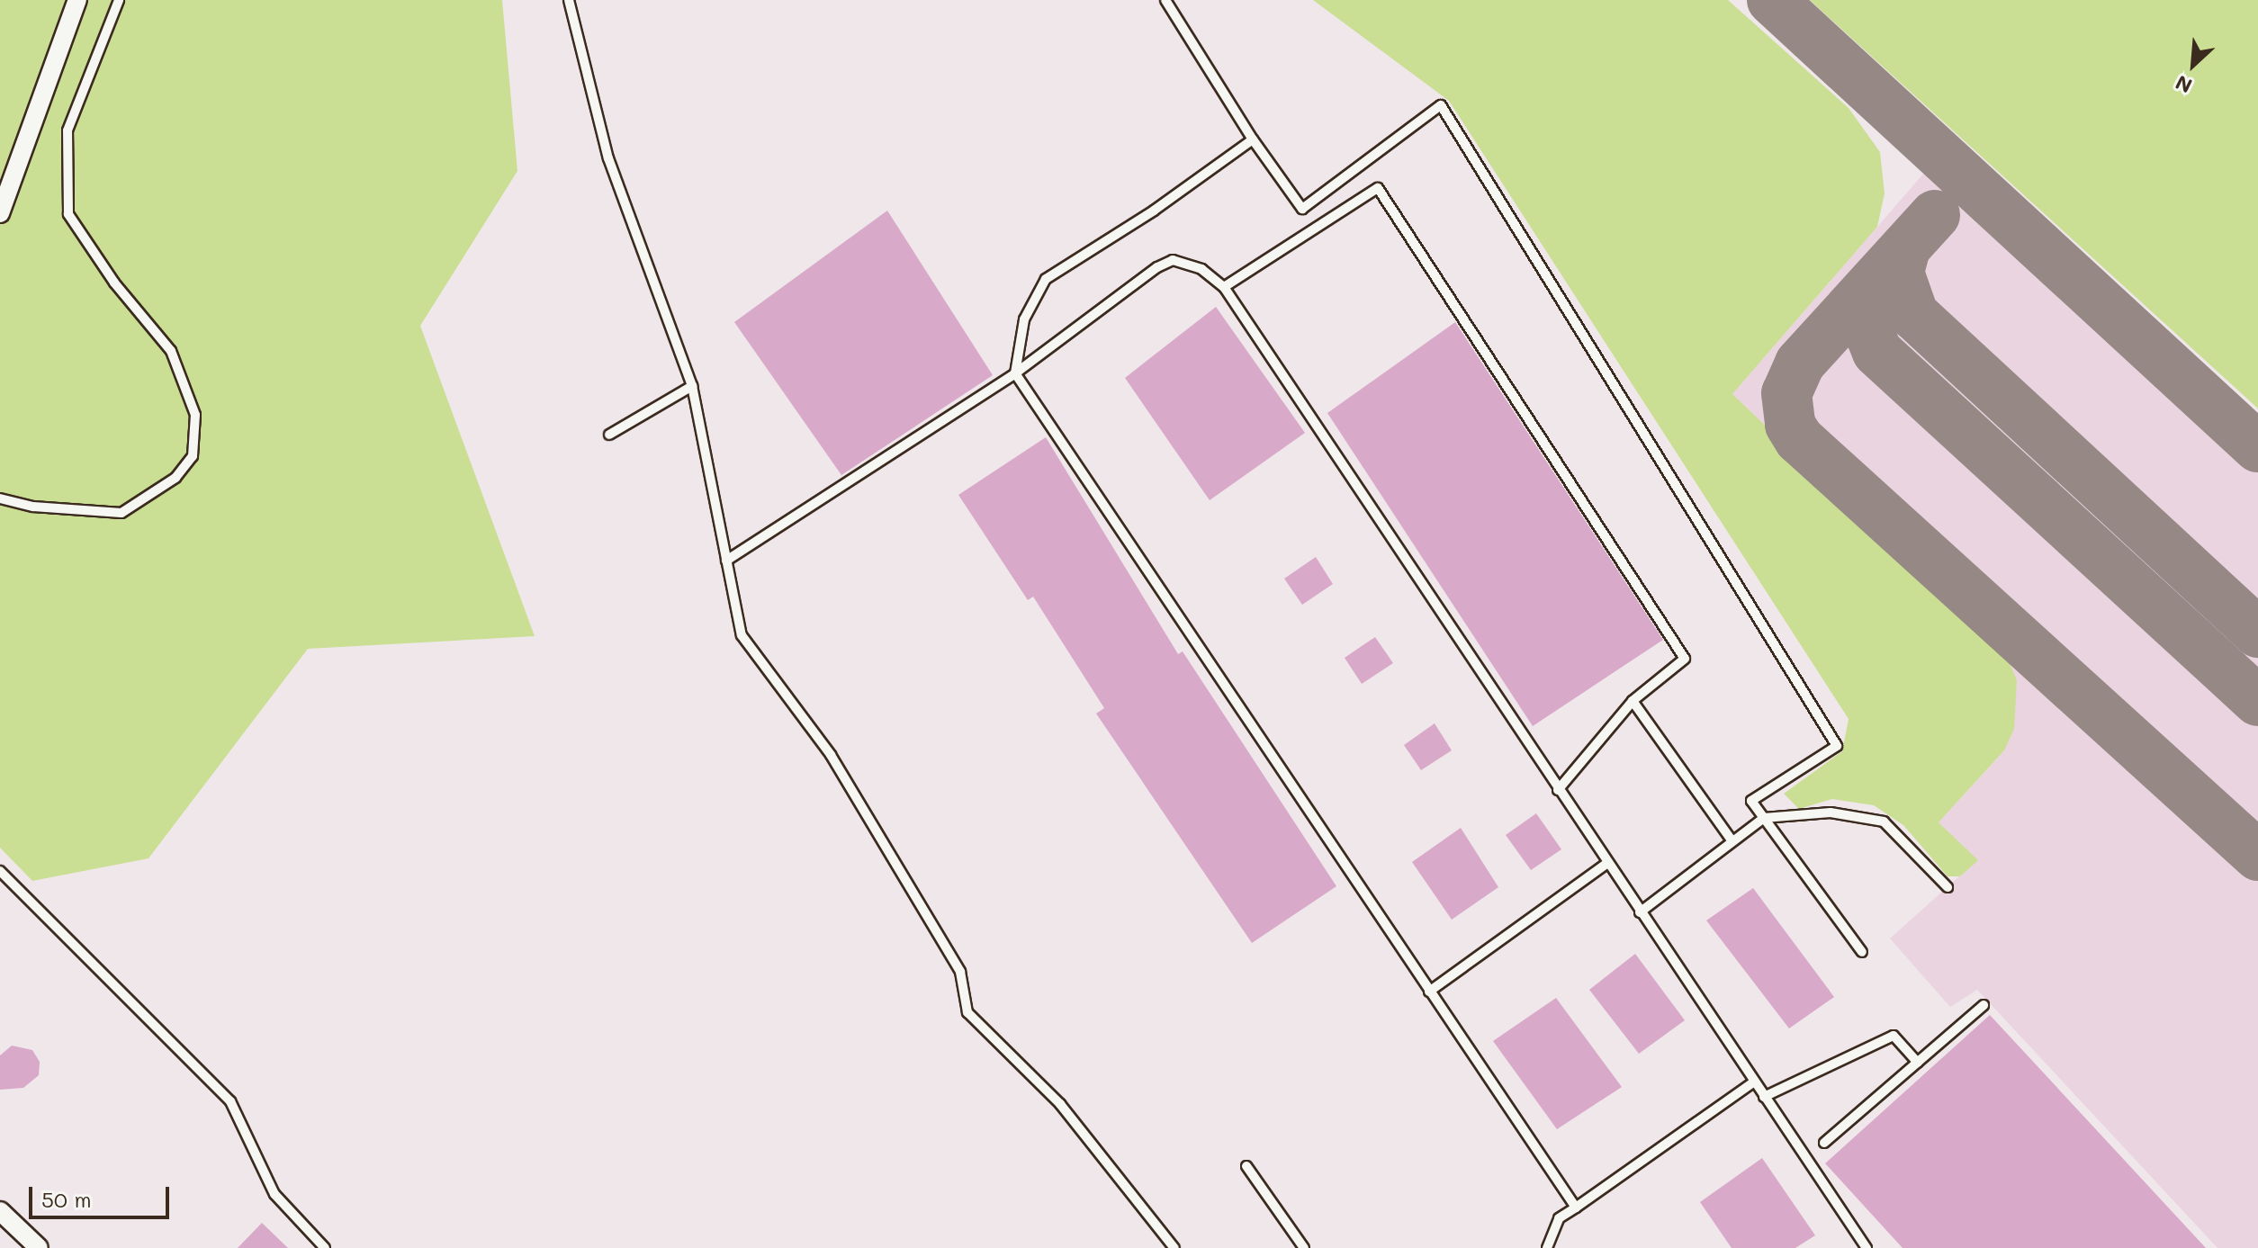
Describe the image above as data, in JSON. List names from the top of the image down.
{
  "scale_bar": "50 m",
  "north": "bottom left"
}
